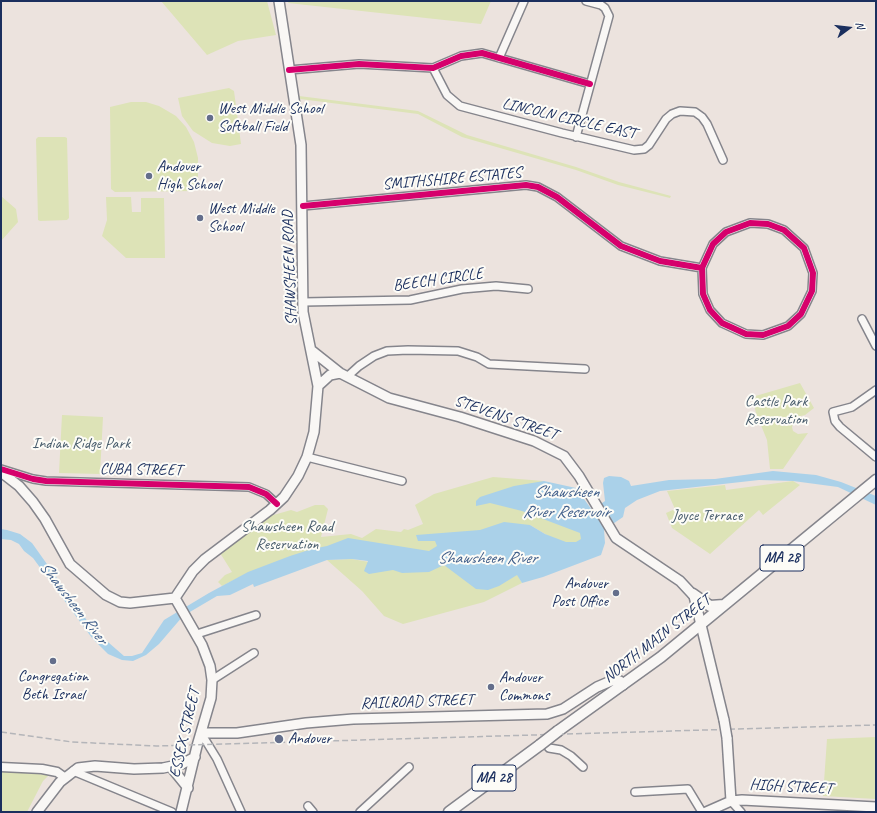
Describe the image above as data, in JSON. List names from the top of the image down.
{
  "streets": {
    "main road": [
      "SHAWSHEEN ROAD",
      "STEVENS STREET",
      "MA 28",
      "NORTH MAIN STREET",
      "RAILROAD STREET",
      "ESSEX STREET",
      "HIGH STREET"
    ],
    "street": [
      "LINCOLN CIRCLE EAST",
      "SMITHSHIRE ESTATES",
      "BEECH CIRCLE",
      "CUBA STREET"
    ]
  },
  "crossings": [
    ["SMITHSHIRE ESTATES", "SHAWSHEEN ROAD"],
    ["SHAWSHEEN ROAD", "BEECH CIRCLE"],
    ["SHAWSHEEN ROAD", "STEVENS STREET"],
    ["SHAWSHEEN ROAD", "CUBA STREET"],
    ["SHAWSHEEN ROAD", "ESSEX STREET"],
    ["NORTH MAIN STREET", "RAILROAD STREET"],
    ["RAILROAD STREET", "ESSEX STREET"]
  ],
  "water": ["Shawsheen River Reservoir", "Shawsheen River"],
  "parks": [
    "Castle Park Reservation",
    "Indian Ridge Park",
    "Joyce Terrace",
    "Shawsheen Road Reservation"
  ],
  "places": [
    "West Middle School Softball Field",
    "Andover High School",
    "West Middle School",
    "Andover Post Office",
    "Congregation Beth Israel",
    "Andover Commons",
    "Andover"
  ],
  "north": "right"
}
